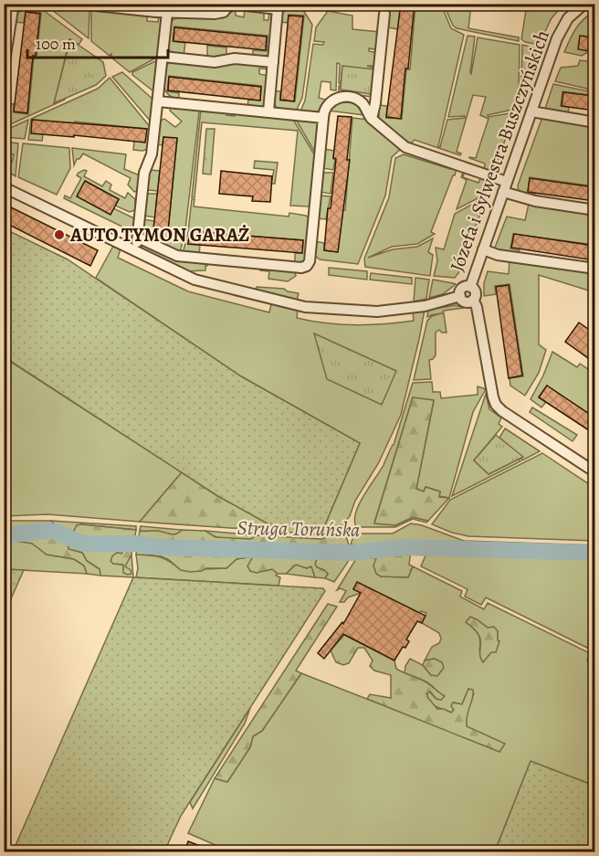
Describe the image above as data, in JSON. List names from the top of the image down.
{
  "streets": {
    "street": ["Józefa i Sylwestra Buszczyńskich"]
  },
  "water": ["Struga Toruńska"],
  "places": ["AUTO TYMON GARAŻ"],
  "scale_bar": "100 m"
}
